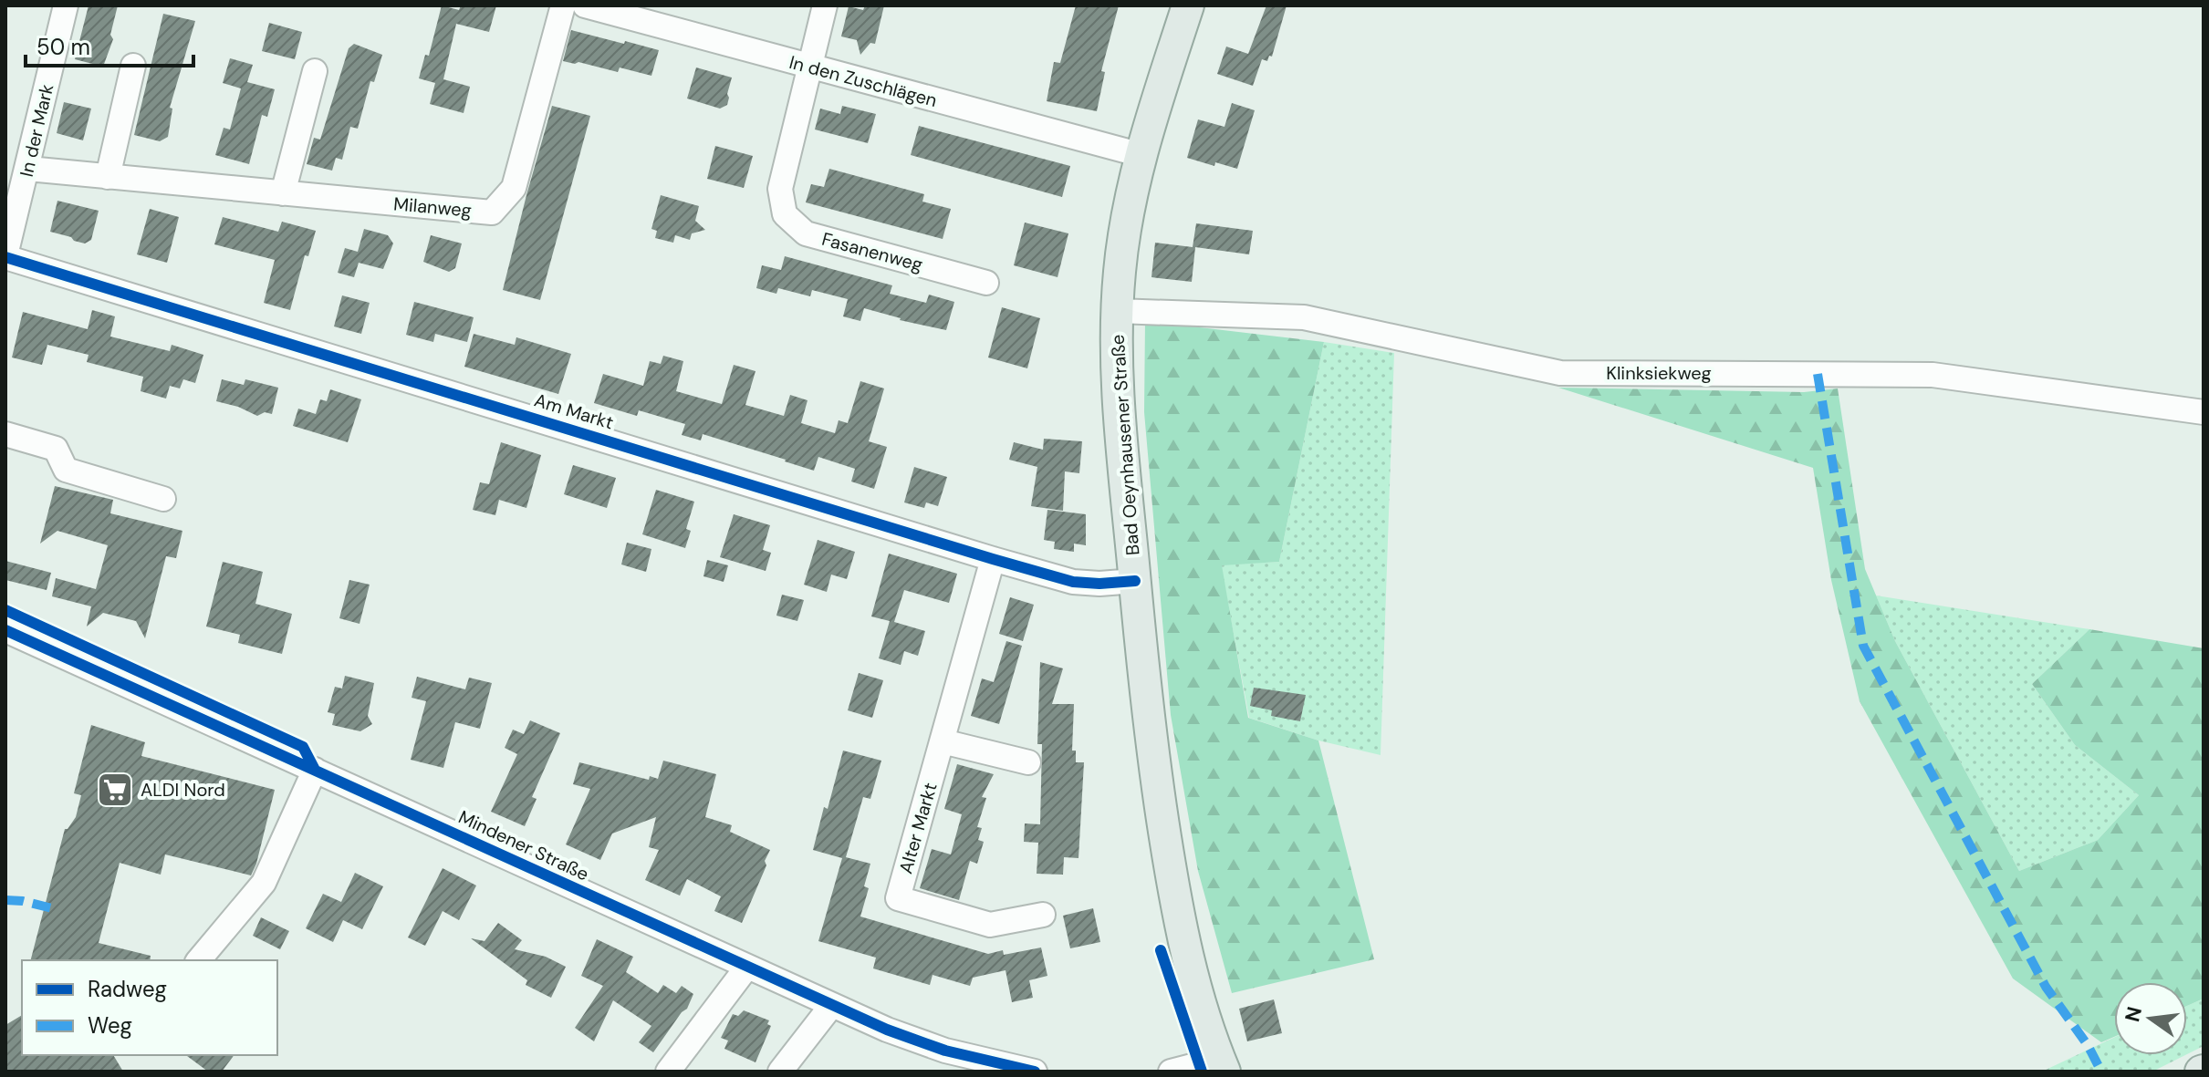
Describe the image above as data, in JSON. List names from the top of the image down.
{
  "streets": {
    "main road": ["Bad Oeynhausener Straße"],
    "street": [
      "In den Zuschlägen",
      "In der Mark",
      "Milanweg",
      "Fasanenweg",
      "Klinksiekweg",
      "Am Markt",
      "Alter Markt",
      "Mindener Straße"
    ]
  },
  "crossings": [
    ["In den Zuschlägen", "Fasanenweg"],
    ["In den Zuschlägen", "Bad Oeynhausener Straße"],
    ["In der Mark", "Milanweg"],
    ["In der Mark", "Am Markt"],
    ["Klinksiekweg", "Bad Oeynhausener Straße"],
    ["Am Markt", "Bad Oeynhausener Straße"],
    ["Am Markt", "Alter Markt"]
  ],
  "places": {
    "supermarket": ["ALDI Nord"]
  },
  "legend": ["Radweg", "Weg"],
  "scale_bar": "50 m",
  "north": "left"
}
